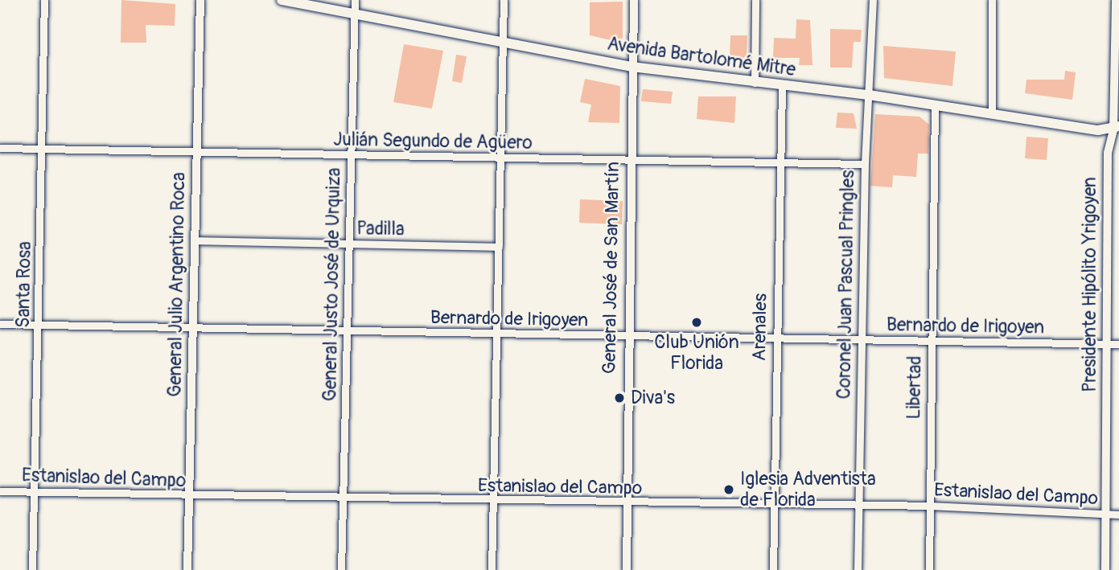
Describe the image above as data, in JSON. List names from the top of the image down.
{
  "streets": {
    "main road": ["Avenida Bartolomé Mitre"],
    "street": [
      "Julián Segundo de Agüero",
      "Padilla",
      "General José de San Martín",
      "Santa Rosa",
      "General Julio Argentino Roca",
      "General Justo José de Urquiza",
      "Coronel Juan Pascual Pringles",
      "Presidente Hipólito Yrigoyen",
      "Bernardo de Irigoyen",
      "Arenales",
      "Libertad",
      "Estanislao del Campo"
    ]
  },
  "crossings": [
    ["Avenida Bartolomé Mitre", "General José de San Martín"],
    ["Avenida Bartolomé Mitre", "General Justo José de Urquiza"],
    ["Avenida Bartolomé Mitre", "Coronel Juan Pascual Pringles"],
    ["Avenida Bartolomé Mitre", "Presidente Hipólito Yrigoyen"],
    ["Avenida Bartolomé Mitre", "Arenales"],
    ["Avenida Bartolomé Mitre", "Libertad"],
    ["Julián Segundo de Agüero", "General José de San Martín"],
    ["Julián Segundo de Agüero", "Santa Rosa"],
    ["Julián Segundo de Agüero", "General Julio Argentino Roca"],
    ["Julián Segundo de Agüero", "General Justo José de Urquiza"],
    ["Julián Segundo de Agüero", "Coronel Juan Pascual Pringles"],
    ["Julián Segundo de Agüero", "Arenales"],
    ["Padilla", "General Julio Argentino Roca"],
    ["Padilla", "General Justo José de Urquiza"],
    ["General José de San Martín", "Bernardo de Irigoyen"],
    ["General José de San Martín", "Estanislao del Campo"],
    ["Santa Rosa", "Bernardo de Irigoyen"],
    ["Santa Rosa", "Estanislao del Campo"],
    ["General Julio Argentino Roca", "Bernardo de Irigoyen"],
    ["General Julio Argentino Roca", "Estanislao del Campo"],
    ["General Justo José de Urquiza", "Bernardo de Irigoyen"],
    ["General Justo José de Urquiza", "Estanislao del Campo"],
    ["Coronel Juan Pascual Pringles", "Bernardo de Irigoyen"],
    ["Coronel Juan Pascual Pringles", "Estanislao del Campo"],
    ["Presidente Hipólito Yrigoyen", "Bernardo de Irigoyen"],
    ["Presidente Hipólito Yrigoyen", "Estanislao del Campo"],
    ["Bernardo de Irigoyen", "Arenales"],
    ["Bernardo de Irigoyen", "Libertad"],
    ["Arenales", "Estanislao del Campo"],
    ["Libertad", "Estanislao del Campo"]
  ],
  "places": ["Club Unión Florida", "Diva's", "Iglesia Adventista de Florida"]
}
